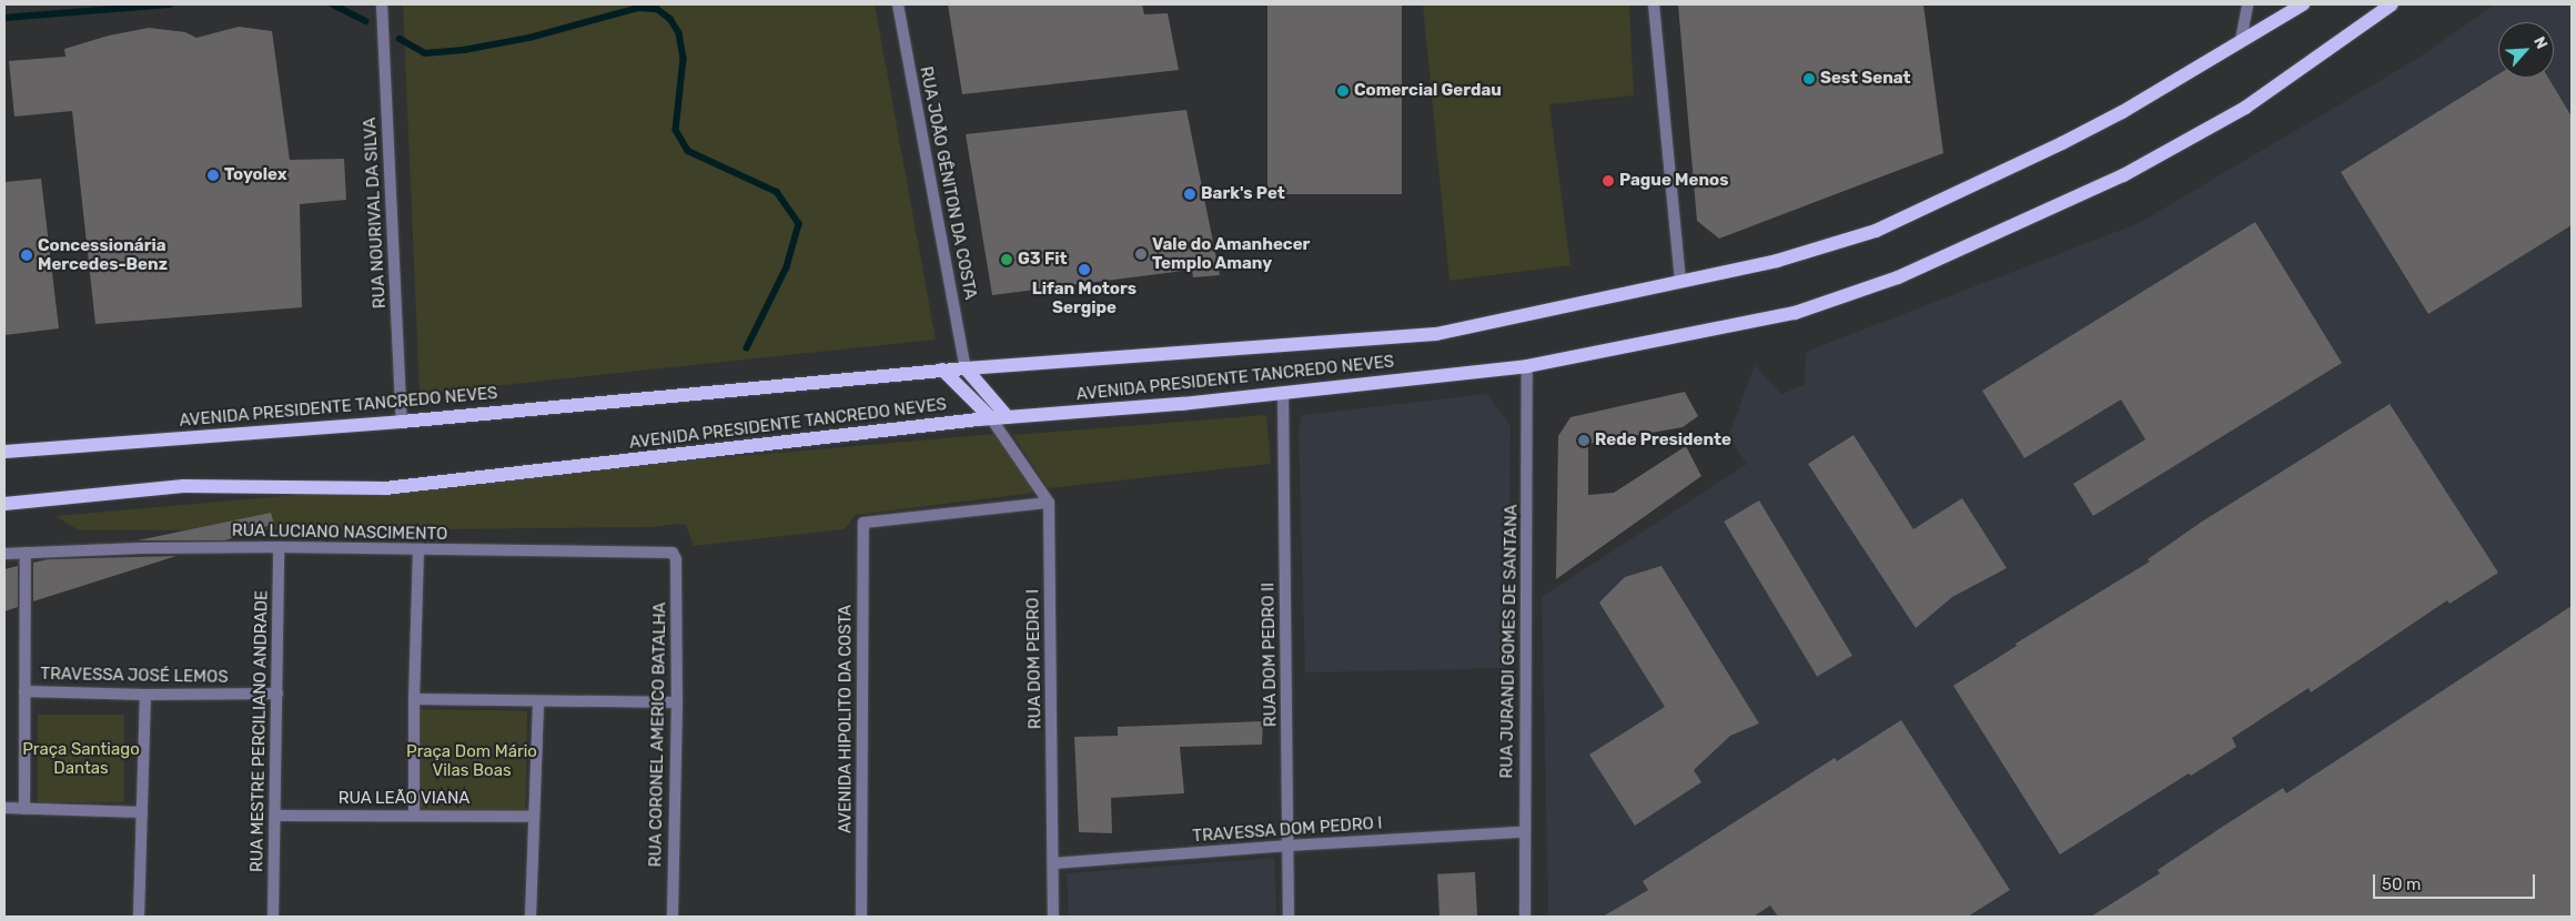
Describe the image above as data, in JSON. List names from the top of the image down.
{
  "streets": {
    "main road": ["AVENIDA PRESIDENTE TANCREDO NEVES"],
    "street": [
      "RUA JOÃO GÊNITON DA COSTA",
      "RUA NOURIVAL DA SILVA",
      "RUA LUCIANO NASCIMENTO",
      "RUA JURANDI GOMES DE SANTANA",
      "RUA DOM PEDRO II",
      "RUA DOM PEDRO I",
      "TRAVESSA JOSÉ LEMOS",
      "AVENIDA HIPOLITO DA COSTA",
      "RUA MESTRE PERCILIANO ANDRADE",
      "RUA CORONEL AMERICO BATALHA",
      "RUA LEÃO VIANA",
      "TRAVESSA DOM PEDRO I"
    ]
  },
  "crossings": [
    ["RUA JOÃO GÊNITON DA COSTA", "AVENIDA PRESIDENTE TANCREDO NEVES"],
    ["RUA NOURIVAL DA SILVA", "AVENIDA PRESIDENTE TANCREDO NEVES"],
    ["AVENIDA PRESIDENTE TANCREDO NEVES", "RUA JURANDI GOMES DE SANTANA"],
    ["AVENIDA PRESIDENTE TANCREDO NEVES", "RUA DOM PEDRO II"],
    ["RUA LUCIANO NASCIMENTO", "RUA MESTRE PERCILIANO ANDRADE"],
    ["RUA LUCIANO NASCIMENTO", "RUA CORONEL AMERICO BATALHA"],
    ["RUA JURANDI GOMES DE SANTANA", "TRAVESSA DOM PEDRO I"],
    ["RUA DOM PEDRO II", "TRAVESSA DOM PEDRO I"],
    ["RUA DOM PEDRO I", "AVENIDA HIPOLITO DA COSTA"],
    ["RUA DOM PEDRO I", "TRAVESSA DOM PEDRO I"],
    ["TRAVESSA JOSÉ LEMOS", "RUA MESTRE PERCILIANO ANDRADE"],
    ["RUA MESTRE PERCILIANO ANDRADE", "RUA LEÃO VIANA"]
  ],
  "parks": ["Praça Santiago Dantas", "Praça Dom Mário Vilas Boas"],
  "places": [
    "Sest Senat",
    "Comercial Gerdau",
    "Toyolex",
    "Pague Menos",
    "Bark's Pet",
    "Vale do Amanhecer Templo Amany",
    "Concessionária Mercedes-Benz",
    "G3 Fit",
    "Lifan Motors Sergipe",
    "Rede Presidente"
  ],
  "scale_bar": "50 m",
  "north": "top right"
}
